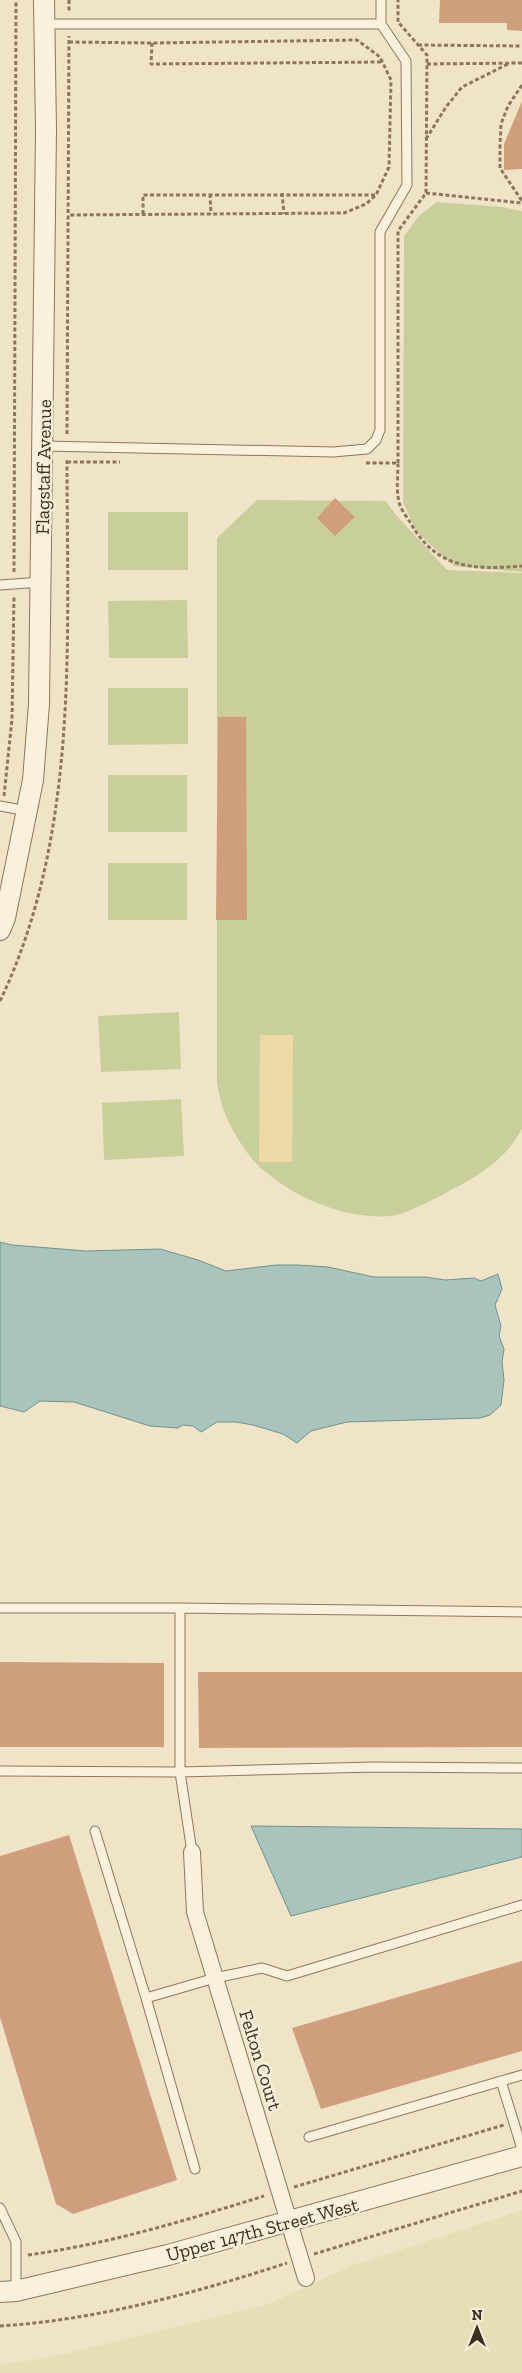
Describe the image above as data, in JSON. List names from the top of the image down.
{
  "streets": {
    "street": ["Flagstaff Avenue", "Felton Court", "Upper 147th Street West"]
  },
  "crossings": [
    ["Felton Court", "Upper 147th Street West"]
  ],
  "north": "top"
}
